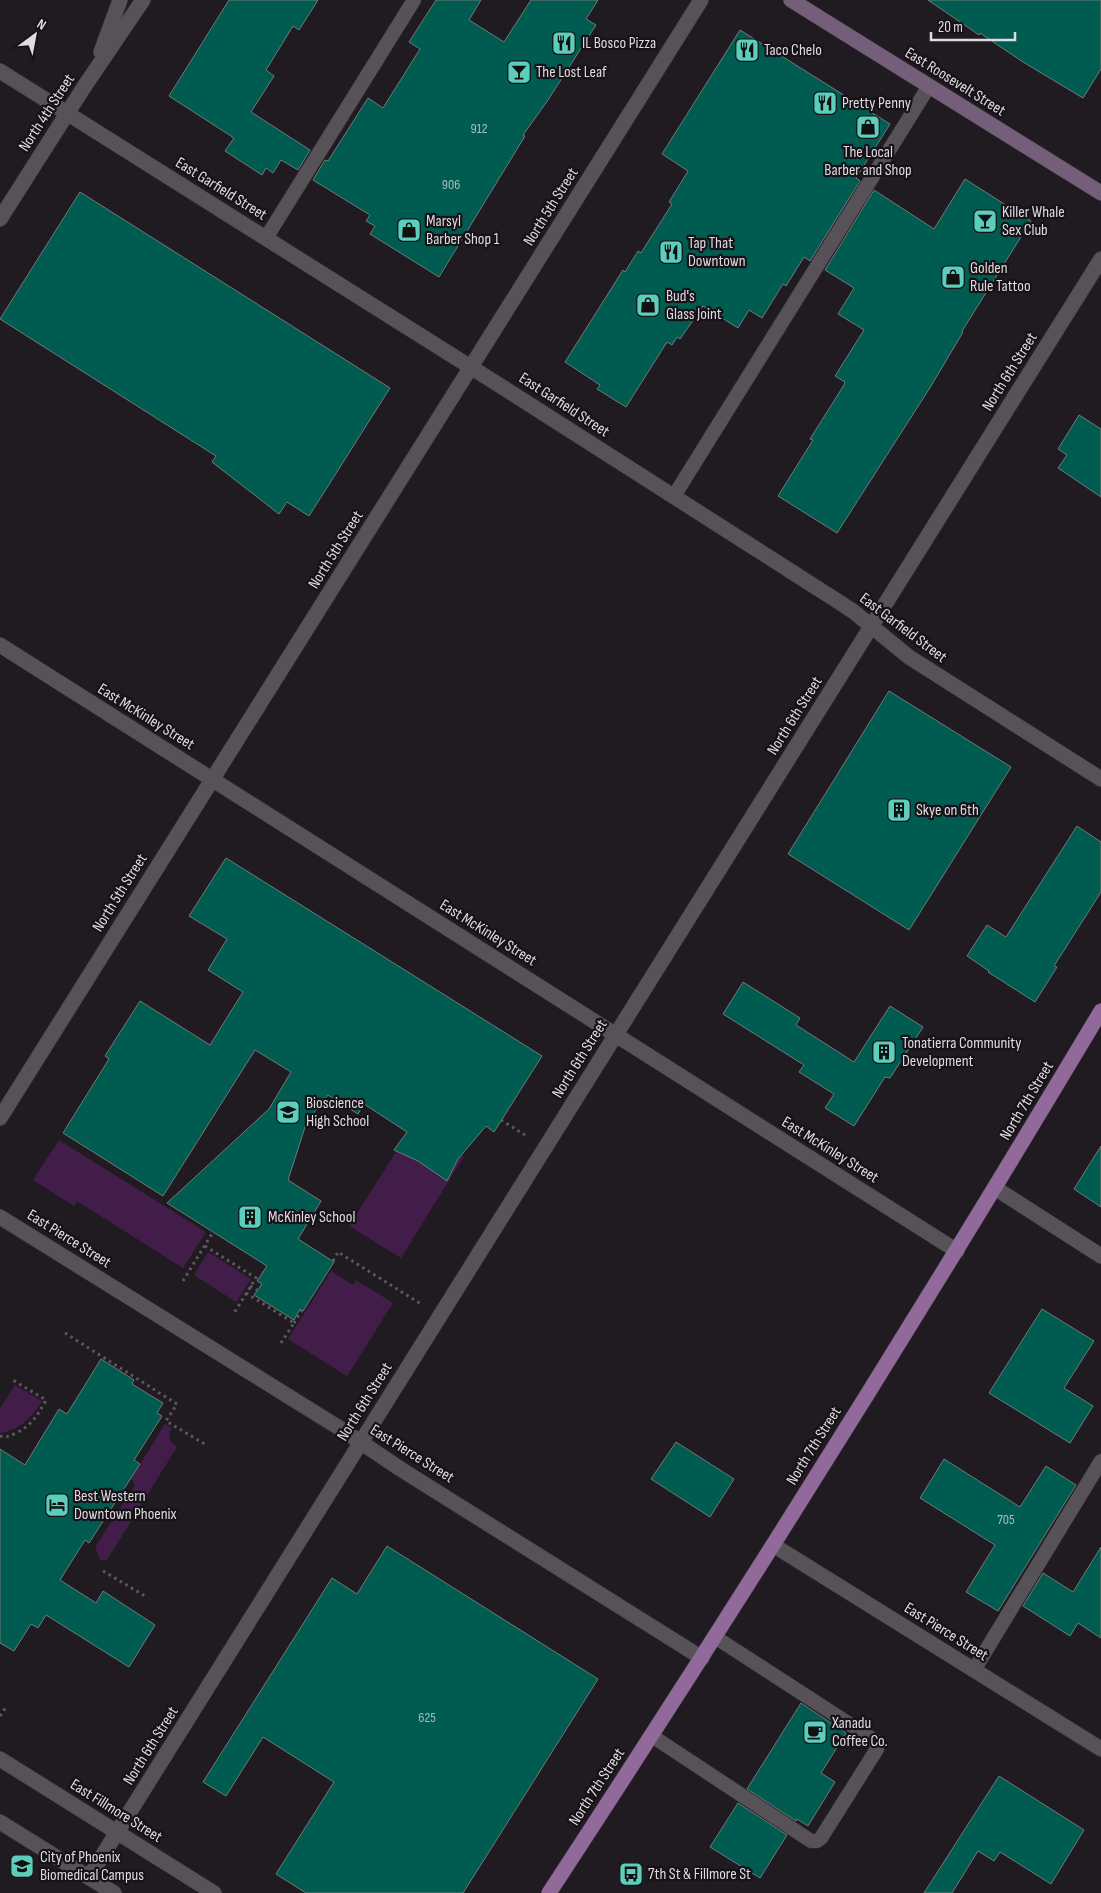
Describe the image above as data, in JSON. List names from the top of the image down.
{
  "streets": {
    "main road": ["North 7th Street"],
    "street": [
      "East Roosevelt Street",
      "North 4th Street",
      "East Garfield Street",
      "North 5th Street",
      "North 6th Street",
      "East McKinley Street",
      "East Pierce Street",
      "East Fillmore Street"
    ]
  },
  "crossings": [
    ["North 4th Street", "East Garfield Street"],
    ["East Garfield Street", "North 5th Street"],
    ["East Garfield Street", "North 6th Street"],
    ["North 5th Street", "East McKinley Street"],
    ["North 6th Street", "East McKinley Street"],
    ["North 6th Street", "East Pierce Street"],
    ["North 6th Street", "East Fillmore Street"],
    ["East McKinley Street", "North 7th Street"],
    ["North 7th Street", "East Pierce Street"]
  ],
  "places": {
    "restaurant": [
      "IL Bosco Pizza",
      "Taco Chelo",
      "Pretty Penny",
      "Tap That Downtown"
    ],
    "bar": ["The Lost Leaf", "Killer Whale Sex Club"],
    "shop": [
      "The Local Barber and Shop",
      "Marsyl Barber Shop 1",
      "Golden Rule Tattoo",
      "Bud's Glass Joint"
    ],
    "building": ["Skye on 6th", "Tonatierra Community Development", "McKinley School"],
    "school or university": ["Bioscience High School", "City of Phoenix Biomedical Campus"],
    "hotel": ["Best Western Downtown Phoenix"],
    "cafe": ["Xanadu Coffee Co."],
    "bus stop": ["7th St & Fillmore St"]
  },
  "house_numbers": [
    "912",
    "906",
    "705",
    "625"
  ],
  "scale_bar": "20 m",
  "north": "top right"
}
